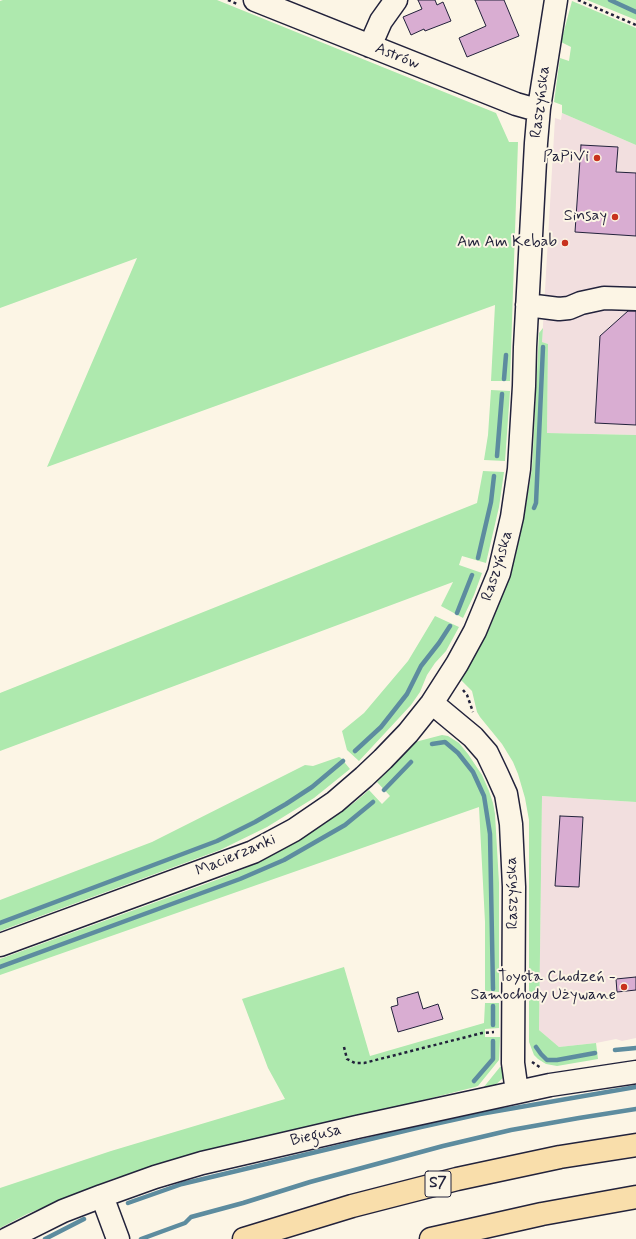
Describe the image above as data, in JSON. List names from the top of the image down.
{
  "streets": {
    "highway": ["S7"],
    "street": [
      "Astrów",
      "Raszyńska",
      "Macierzanki",
      "Biegusa"
    ]
  },
  "crossings": [
    ["Astrów", "Raszyńska"],
    ["Raszyńska", "Macierzanki"],
    ["Raszyńska", "Biegusa"]
  ],
  "places": [
    "PaPiVi",
    "Sinsay",
    "Am Am Kebab",
    "Toyota Chodzeń - Samochody Używane"
  ]
}
